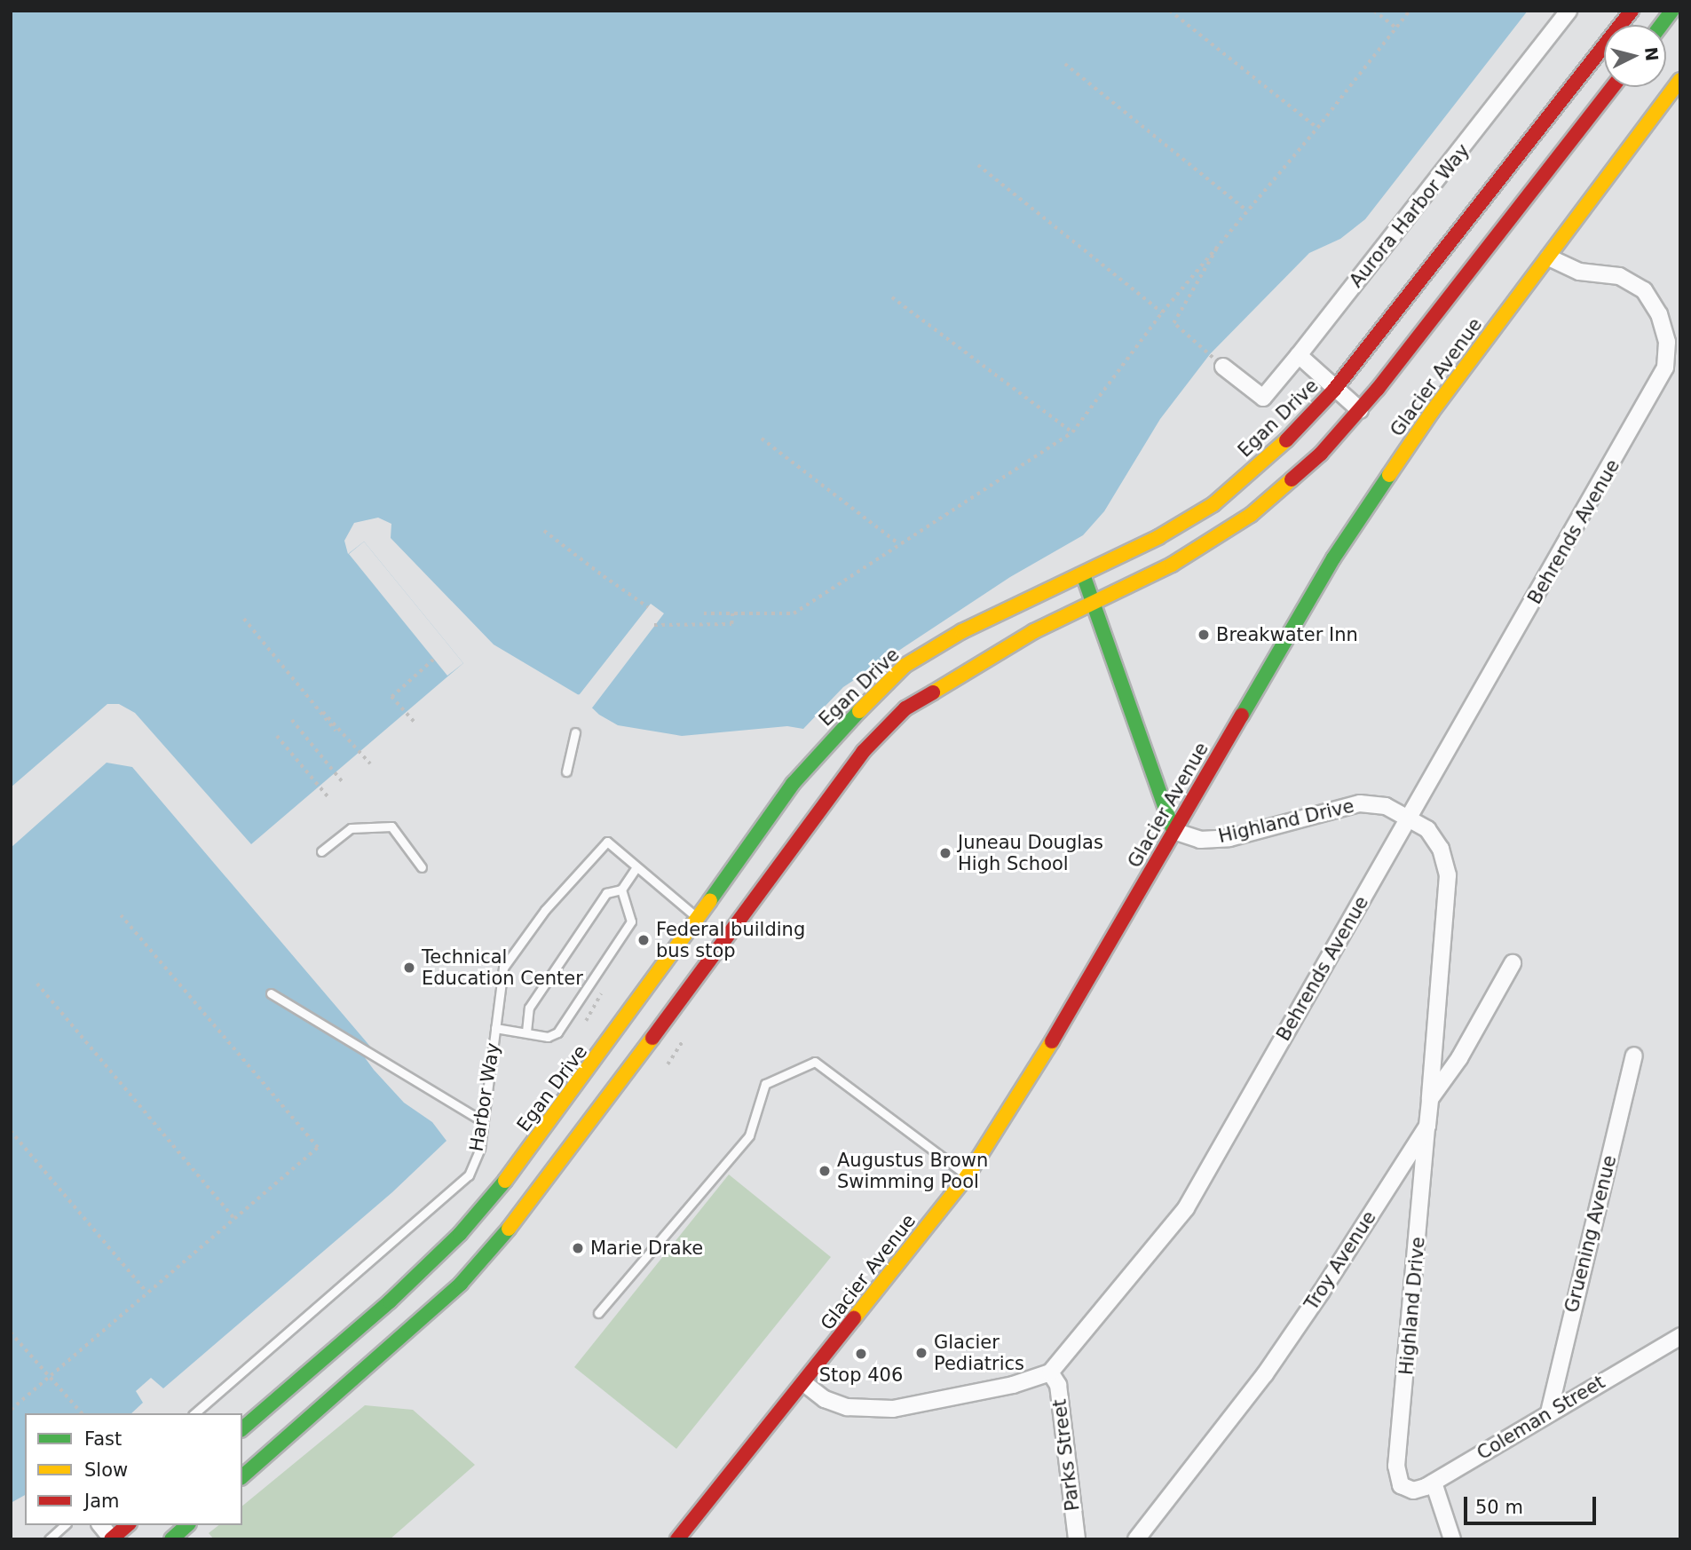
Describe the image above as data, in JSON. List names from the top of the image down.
{
  "streets": {
    "main road": ["Glacier Avenue", "Egan Drive"],
    "street": [
      "Aurora Harbor Way",
      "Behrends Avenue",
      "Highland Drive",
      "Gruening Avenue",
      "Troy Avenue",
      "Coleman Street",
      "Parks Street"
    ],
    "lane": ["Harbor Way"]
  },
  "crossings": [
    ["Glacier Avenue", "Behrends Avenue"],
    ["Glacier Avenue", "Highland Drive"],
    ["Egan Drive", "Harbor Way"],
    ["Behrends Avenue", "Highland Drive"],
    ["Behrends Avenue", "Parks Street"],
    ["Highland Drive", "Troy Avenue"],
    ["Highland Drive", "Coleman Street"],
    ["Gruening Avenue", "Coleman Street"]
  ],
  "places": [
    "Breakwater Inn",
    "Juneau Douglas High School",
    "Federal building bus stop",
    "Technical Education Center",
    "Augustus Brown Swimming Pool",
    "Marie Drake",
    "Glacier Pediatrics",
    "Stop 406"
  ],
  "legend": ["Fast", "Slow", "Jam"],
  "scale_bar": "50 m",
  "north": "right"
}
